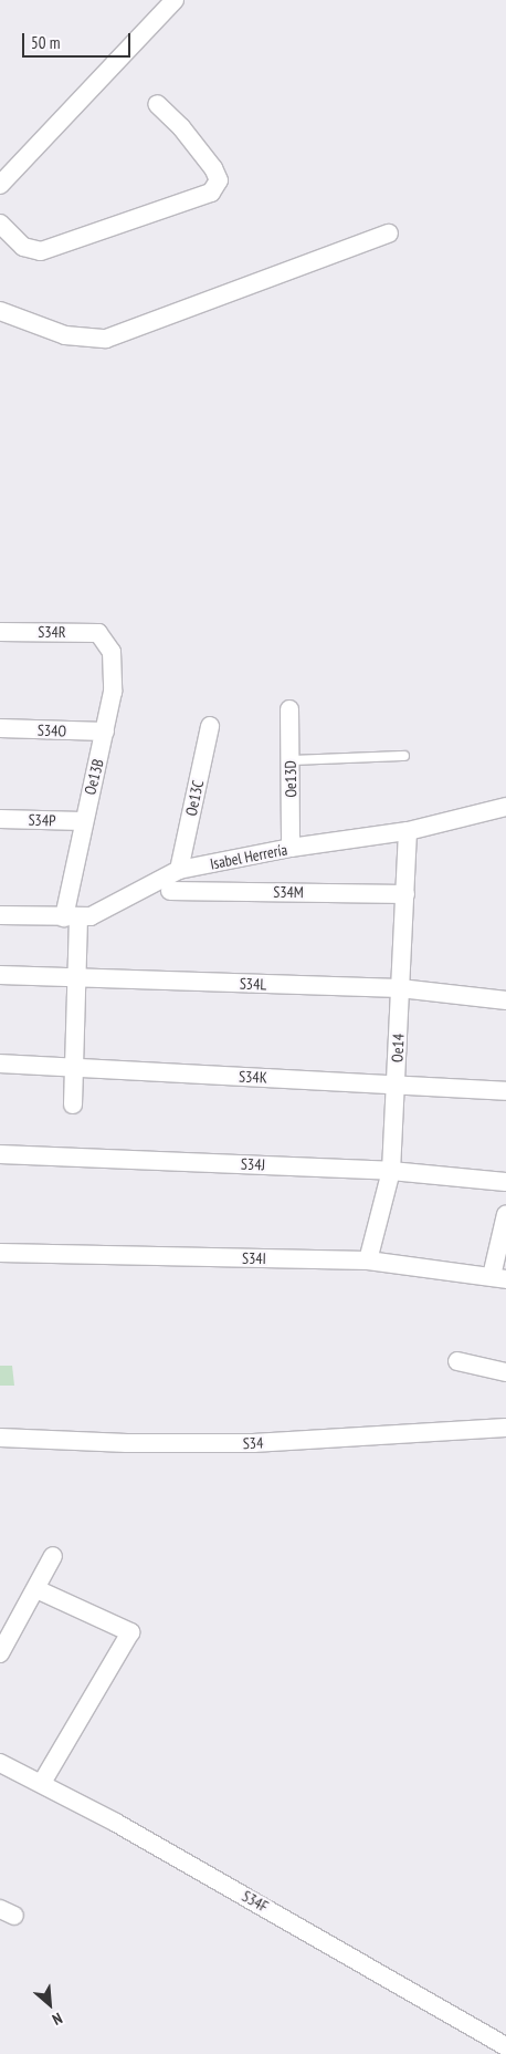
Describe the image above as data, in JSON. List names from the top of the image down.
{
  "streets": {
    "street": [
      "S34R",
      "S34O",
      "Oe13B",
      "Oe13D",
      "Oe13C",
      "S34P",
      "Isabel Herrería",
      "S34M",
      "S34L",
      "Oe14",
      "S34K",
      "S34J",
      "S34I",
      "S34",
      "S34F"
    ]
  },
  "crossings": [
    ["S34R", "Oe13B"],
    ["S34O", "Oe13B"],
    ["Oe13B", "S34P"],
    ["Oe13B", "Isabel Herrería"],
    ["Oe13B", "S34L"],
    ["Oe13B", "S34K"],
    ["Oe13D", "Isabel Herrería"],
    ["Oe13C", "Isabel Herrería"],
    ["Isabel Herrería", "Oe14"],
    ["S34M", "Oe14"],
    ["S34L", "Oe14"],
    ["Oe14", "S34K"],
    ["Oe14", "S34J"],
    ["Oe14", "S34I"]
  ],
  "scale_bar": "50 m",
  "north": "bottom right"
}
